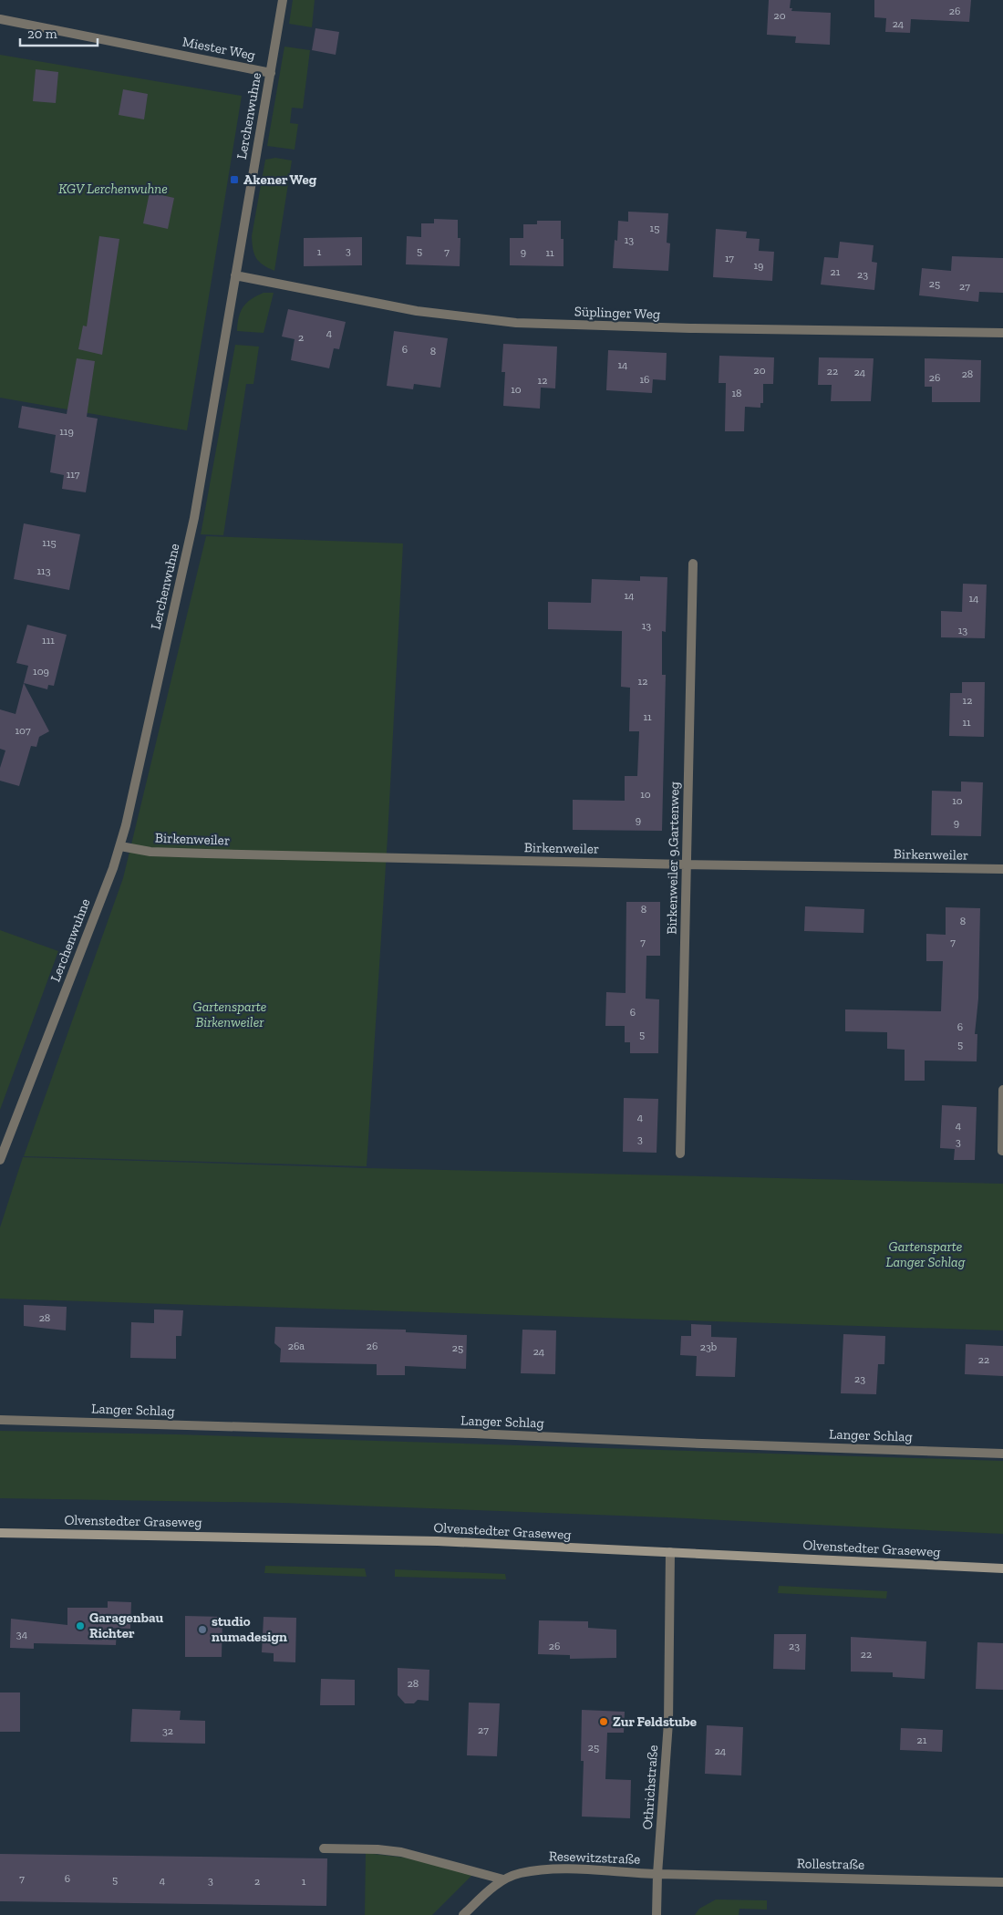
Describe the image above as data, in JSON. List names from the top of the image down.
{
  "streets": {
    "main road": ["Olvenstedter Graseweg"],
    "street": [
      "Miester Weg",
      "Lerchenwuhne",
      "Süplinger Weg",
      "Birkenweiler",
      "Birkenweiler 9.Gartenweg",
      "Langer Schlag",
      "Othrichstraße",
      "Resewitzstraße",
      "Rollestraße"
    ]
  },
  "crossings": [
    ["Miester Weg", "Lerchenwuhne"],
    ["Lerchenwuhne", "Süplinger Weg"],
    ["Lerchenwuhne", "Birkenweiler"],
    ["Birkenweiler", "Birkenweiler 9.Gartenweg"],
    ["Olvenstedter Graseweg", "Othrichstraße"],
    ["Othrichstraße", "Resewitzstraße"],
    ["Othrichstraße", "Rollestraße"],
    ["Resewitzstraße", "Rollestraße"]
  ],
  "parks": ["KGV Lerchenwuhne", "Gartensparte Birkenweiler", "Gartensparte Langer Schlag"],
  "places": {
    "transit": ["Akener Weg"],
    "other": ["Garagenbau Richter", "studio numadesign", "Zur Feldstube"]
  },
  "house_numbers": [
    "26",
    "20",
    "24",
    "15",
    "13",
    "3",
    "5",
    "1",
    "7",
    "9",
    "11",
    "17",
    "19",
    "21",
    "23",
    "25",
    "27",
    "4",
    "2",
    "6",
    "8",
    "14",
    "20",
    "22",
    "24",
    "28",
    "26",
    "16",
    "12",
    "10",
    "18",
    "119",
    "117",
    "115",
    "113",
    "14",
    "14",
    "13",
    "13",
    "111",
    "109",
    "12",
    "12",
    "11",
    "11",
    "107",
    "10",
    "10",
    "9",
    "9",
    "8",
    "8",
    "7",
    "7",
    "6",
    "6",
    "5",
    "5",
    "4",
    "4",
    "3",
    "3",
    "28",
    "26a",
    "26",
    "23b",
    "25",
    "24",
    "22",
    "23",
    "34",
    "26",
    "23",
    "22",
    "28",
    "27",
    "32",
    "21",
    "25",
    "24",
    "7",
    "6",
    "5",
    "4",
    "3",
    "2",
    "1"
  ],
  "scale_bar": "20 m"
}
